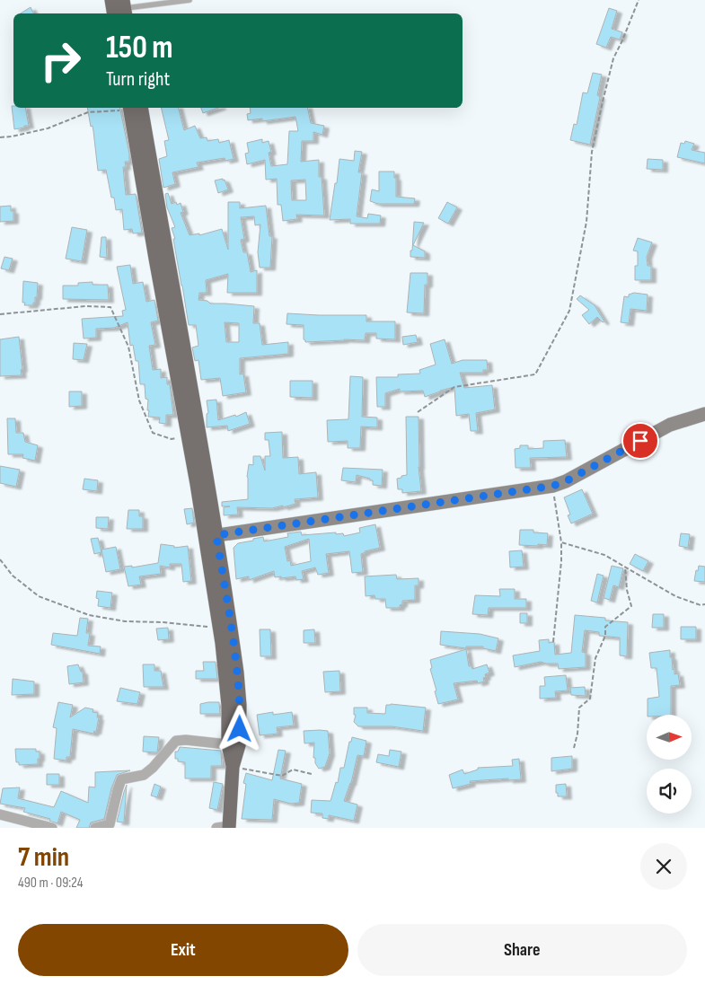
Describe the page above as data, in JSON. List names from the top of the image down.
{
  "north": "right",
  "page": {
    "turn": ["150 m", "Turn right"],
    "heading": ["7 min", "490 m · 09:24"],
    "buttons": ["Exit", "Share"]
  }
}
